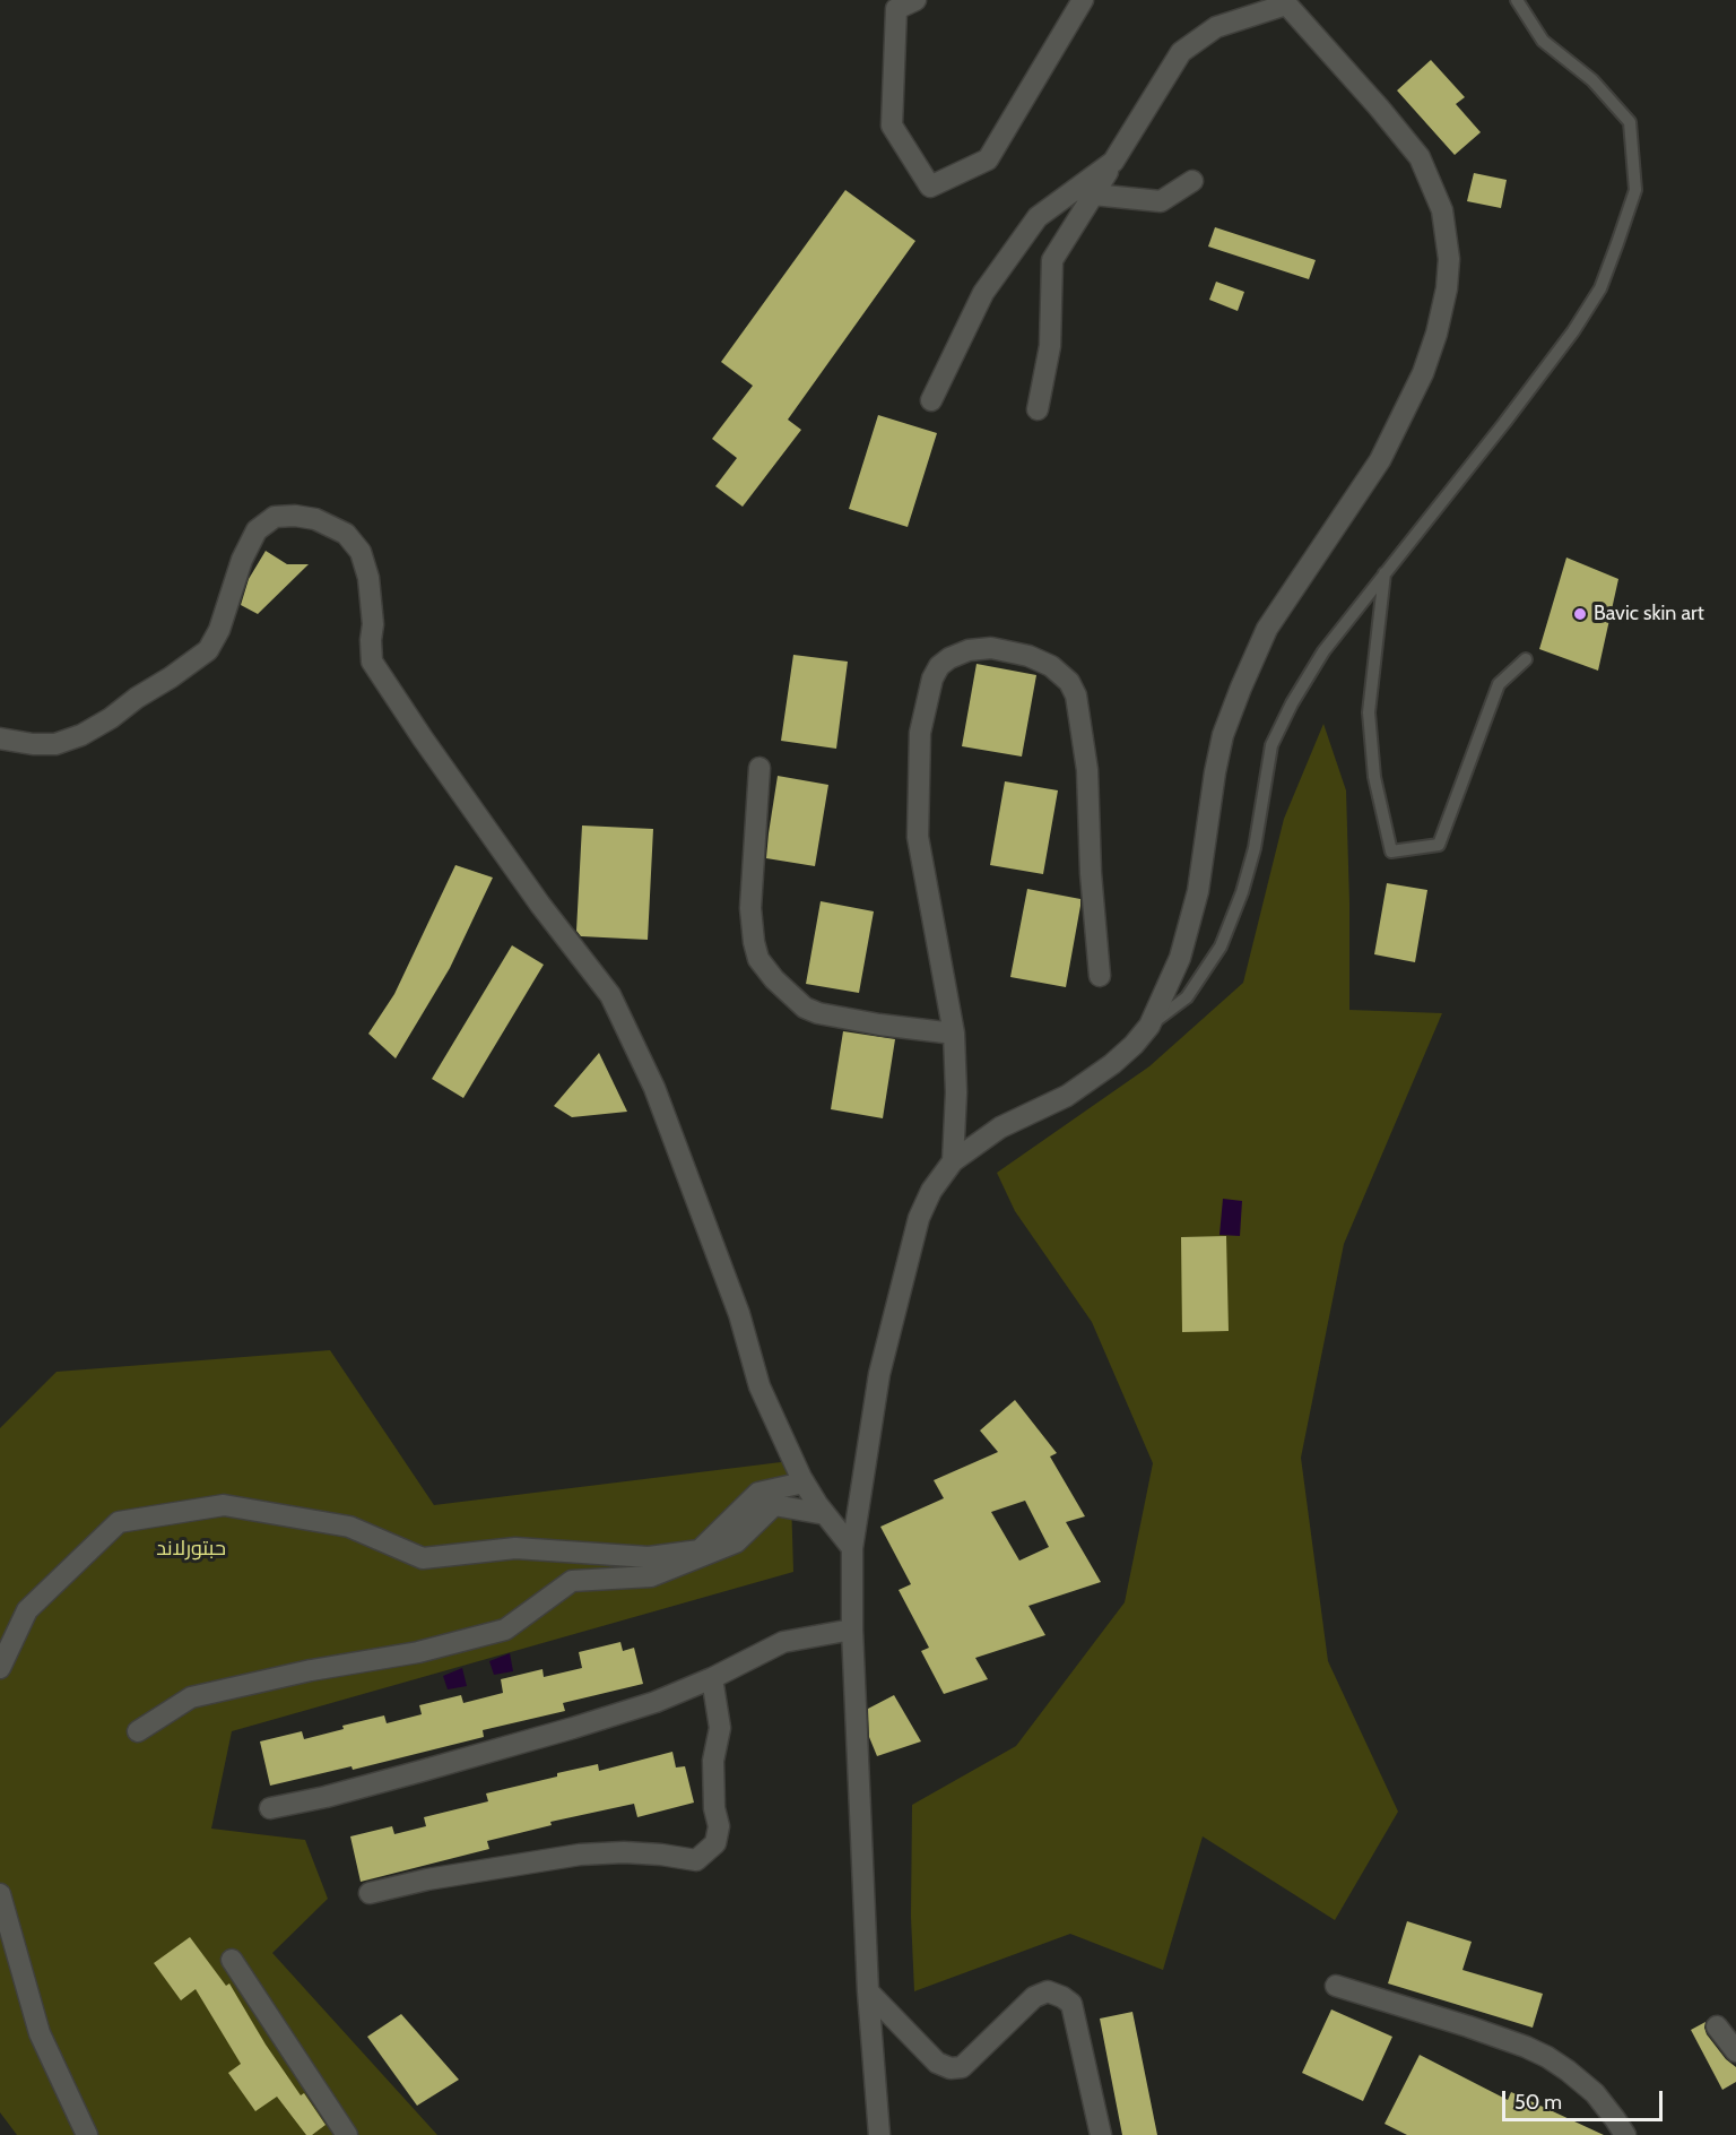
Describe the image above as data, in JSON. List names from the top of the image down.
{
  "parks": ["حبتورلاند"],
  "places": ["Bavic skin art"],
  "scale_bar": "50 m"
}
